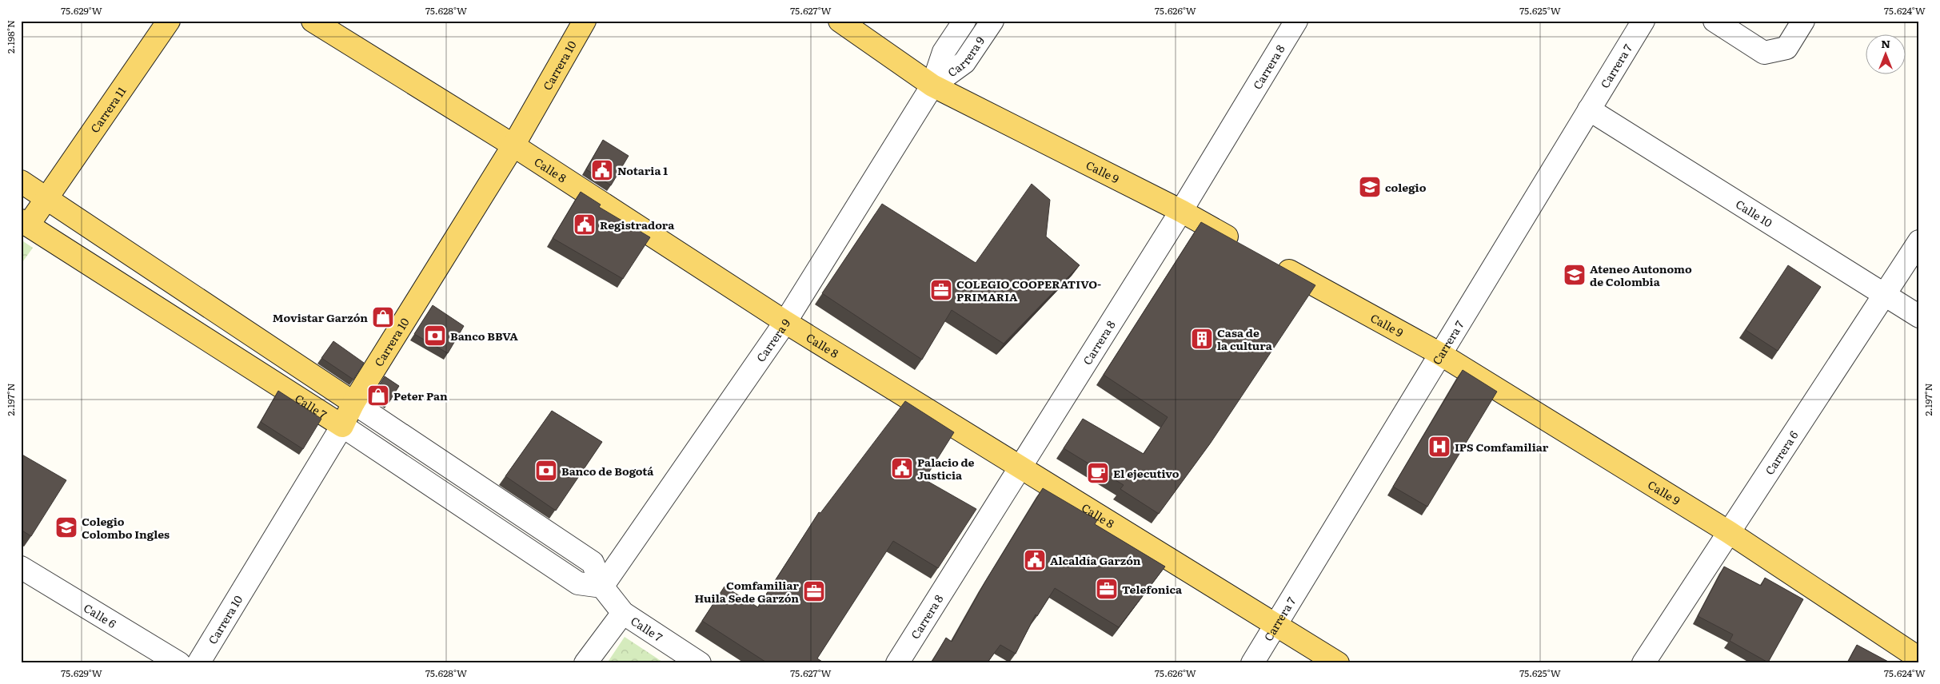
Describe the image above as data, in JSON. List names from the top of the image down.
{
  "streets": {
    "main road": [
      "Carrera 10",
      "Carrera 11",
      "Calle 8",
      "Calle 9",
      "Calle 7"
    ],
    "street": [
      "Carrera 9",
      "Carrera 7",
      "Carrera 8",
      "Calle 10",
      "Carrera 6",
      "Calle 6"
    ]
  },
  "crossings": [
    ["Carrera 9", "Calle 8"],
    ["Carrera 9", "Calle 9"],
    ["Carrera 9", "Calle 7"],
    ["Carrera 10", "Calle 8"],
    ["Carrera 10", "Calle 7"],
    ["Carrera 7", "Calle 8"],
    ["Carrera 7", "Calle 9"],
    ["Carrera 7", "Calle 10"],
    ["Carrera 8", "Calle 8"],
    ["Carrera 8", "Calle 9"],
    ["Carrera 11", "Calle 7"],
    ["Calle 9", "Carrera 6"],
    ["Calle 10", "Carrera 6"]
  ],
  "places": {
    "public building": [
      "Notaria 1",
      "Registradora",
      "Palacio de Justicia",
      "Alcaldía Garzón"
    ],
    "school or university": ["colegio", "Ateneo Autonomo de Colombia", "Colegio Colombo Ingles"],
    "office": ["COLEGIO COOPERATIVO- PRIMARIA", "Telefonica", "Comfamiliar Huila Sede Garzón"],
    "shop": ["Movistar Garzón", "Peter Pan"],
    "bank": ["Banco BBVA", "Banco de Bogotá"],
    "building": ["Casa de la cultura"],
    "hospital": ["IPS Comfamiliar"],
    "cafe": ["El ejecutivo"]
  },
  "north": "top",
  "coordinates": [
    "75.629°W",
    "75.628°W",
    "75.627°W",
    "75.626°W",
    "75.625°W",
    "75.624°W",
    "2.198°N",
    "2.197°N"
  ]
}
